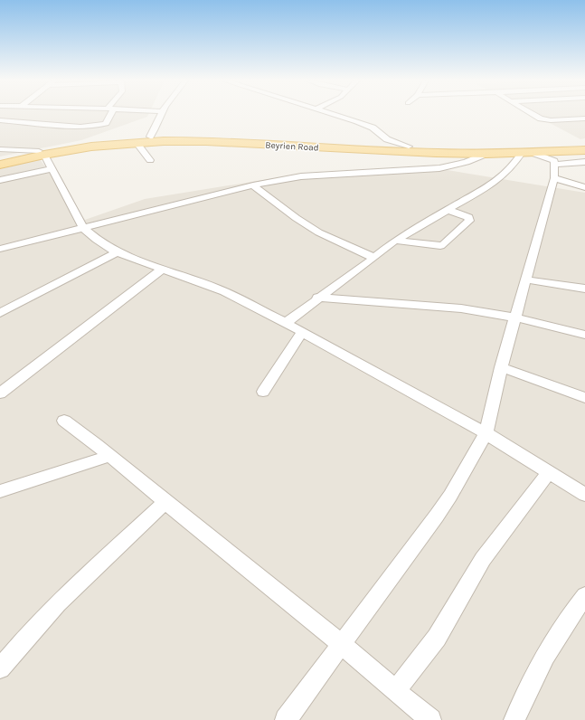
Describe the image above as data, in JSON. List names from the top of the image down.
{
  "streets": {
    "main road": ["Beyrien Road"]
  }
}
